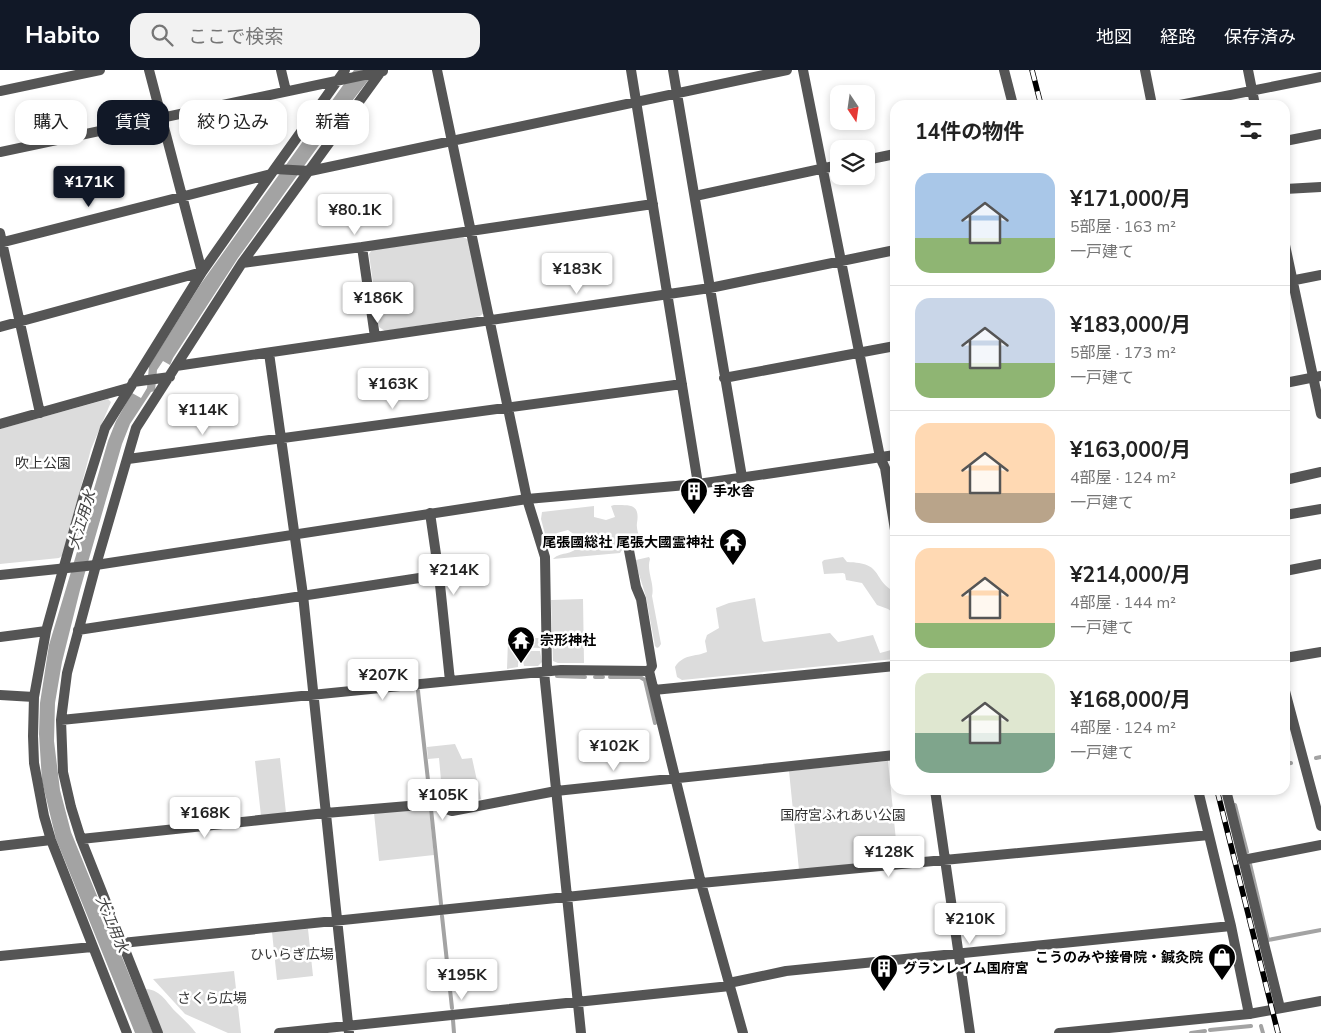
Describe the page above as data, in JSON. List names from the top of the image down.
{
  "water": ["大江用水"],
  "parks": [
    "吹上公園",
    "国府宮ふれあい公園",
    "ひいらぎ広場",
    "さくら広場"
  ],
  "places": {
    "building": ["手水舎", "グランレイム国府宮"],
    "temple": ["尾張國総社 尾張大國霊神社", "宗形神社"],
    "shop": ["こうのみや接骨院・鍼灸院"]
  },
  "north": "bottom",
  "page": {
    "header": "Habito",
    "search": "ここで検索",
    "nav": ["地図", "経路", "保存済み"],
    "chip": [
      "購入",
      "賃貸",
      "絞り込み",
      "新着"
    ],
    "heading": "14件の物件",
    "list": [
      {
        "name": "¥171,000/月",
        "note": "5部屋 · 163 m² · 一戸建て"
      },
      {
        "name": "¥183,000/月",
        "note": "5部屋 · 173 m² · 一戸建て"
      },
      {
        "name": "¥163,000/月",
        "note": "4部屋 · 124 m² · 一戸建て"
      },
      {
        "name": "¥214,000/月",
        "note": "4部屋 · 144 m² · 一戸建て"
      },
      {
        "name": "¥168,000/月",
        "note": "4部屋 · 124 m² · 一戸建て"
      }
    ],
    "price": [
      "¥171K",
      "¥80.1K",
      "¥183K",
      "¥186K",
      "¥163K",
      "¥114K",
      "¥214K",
      "¥207K",
      "¥102K",
      "¥105K",
      "¥168K",
      "¥128K",
      "¥210K",
      "¥195K"
    ]
  }
}
